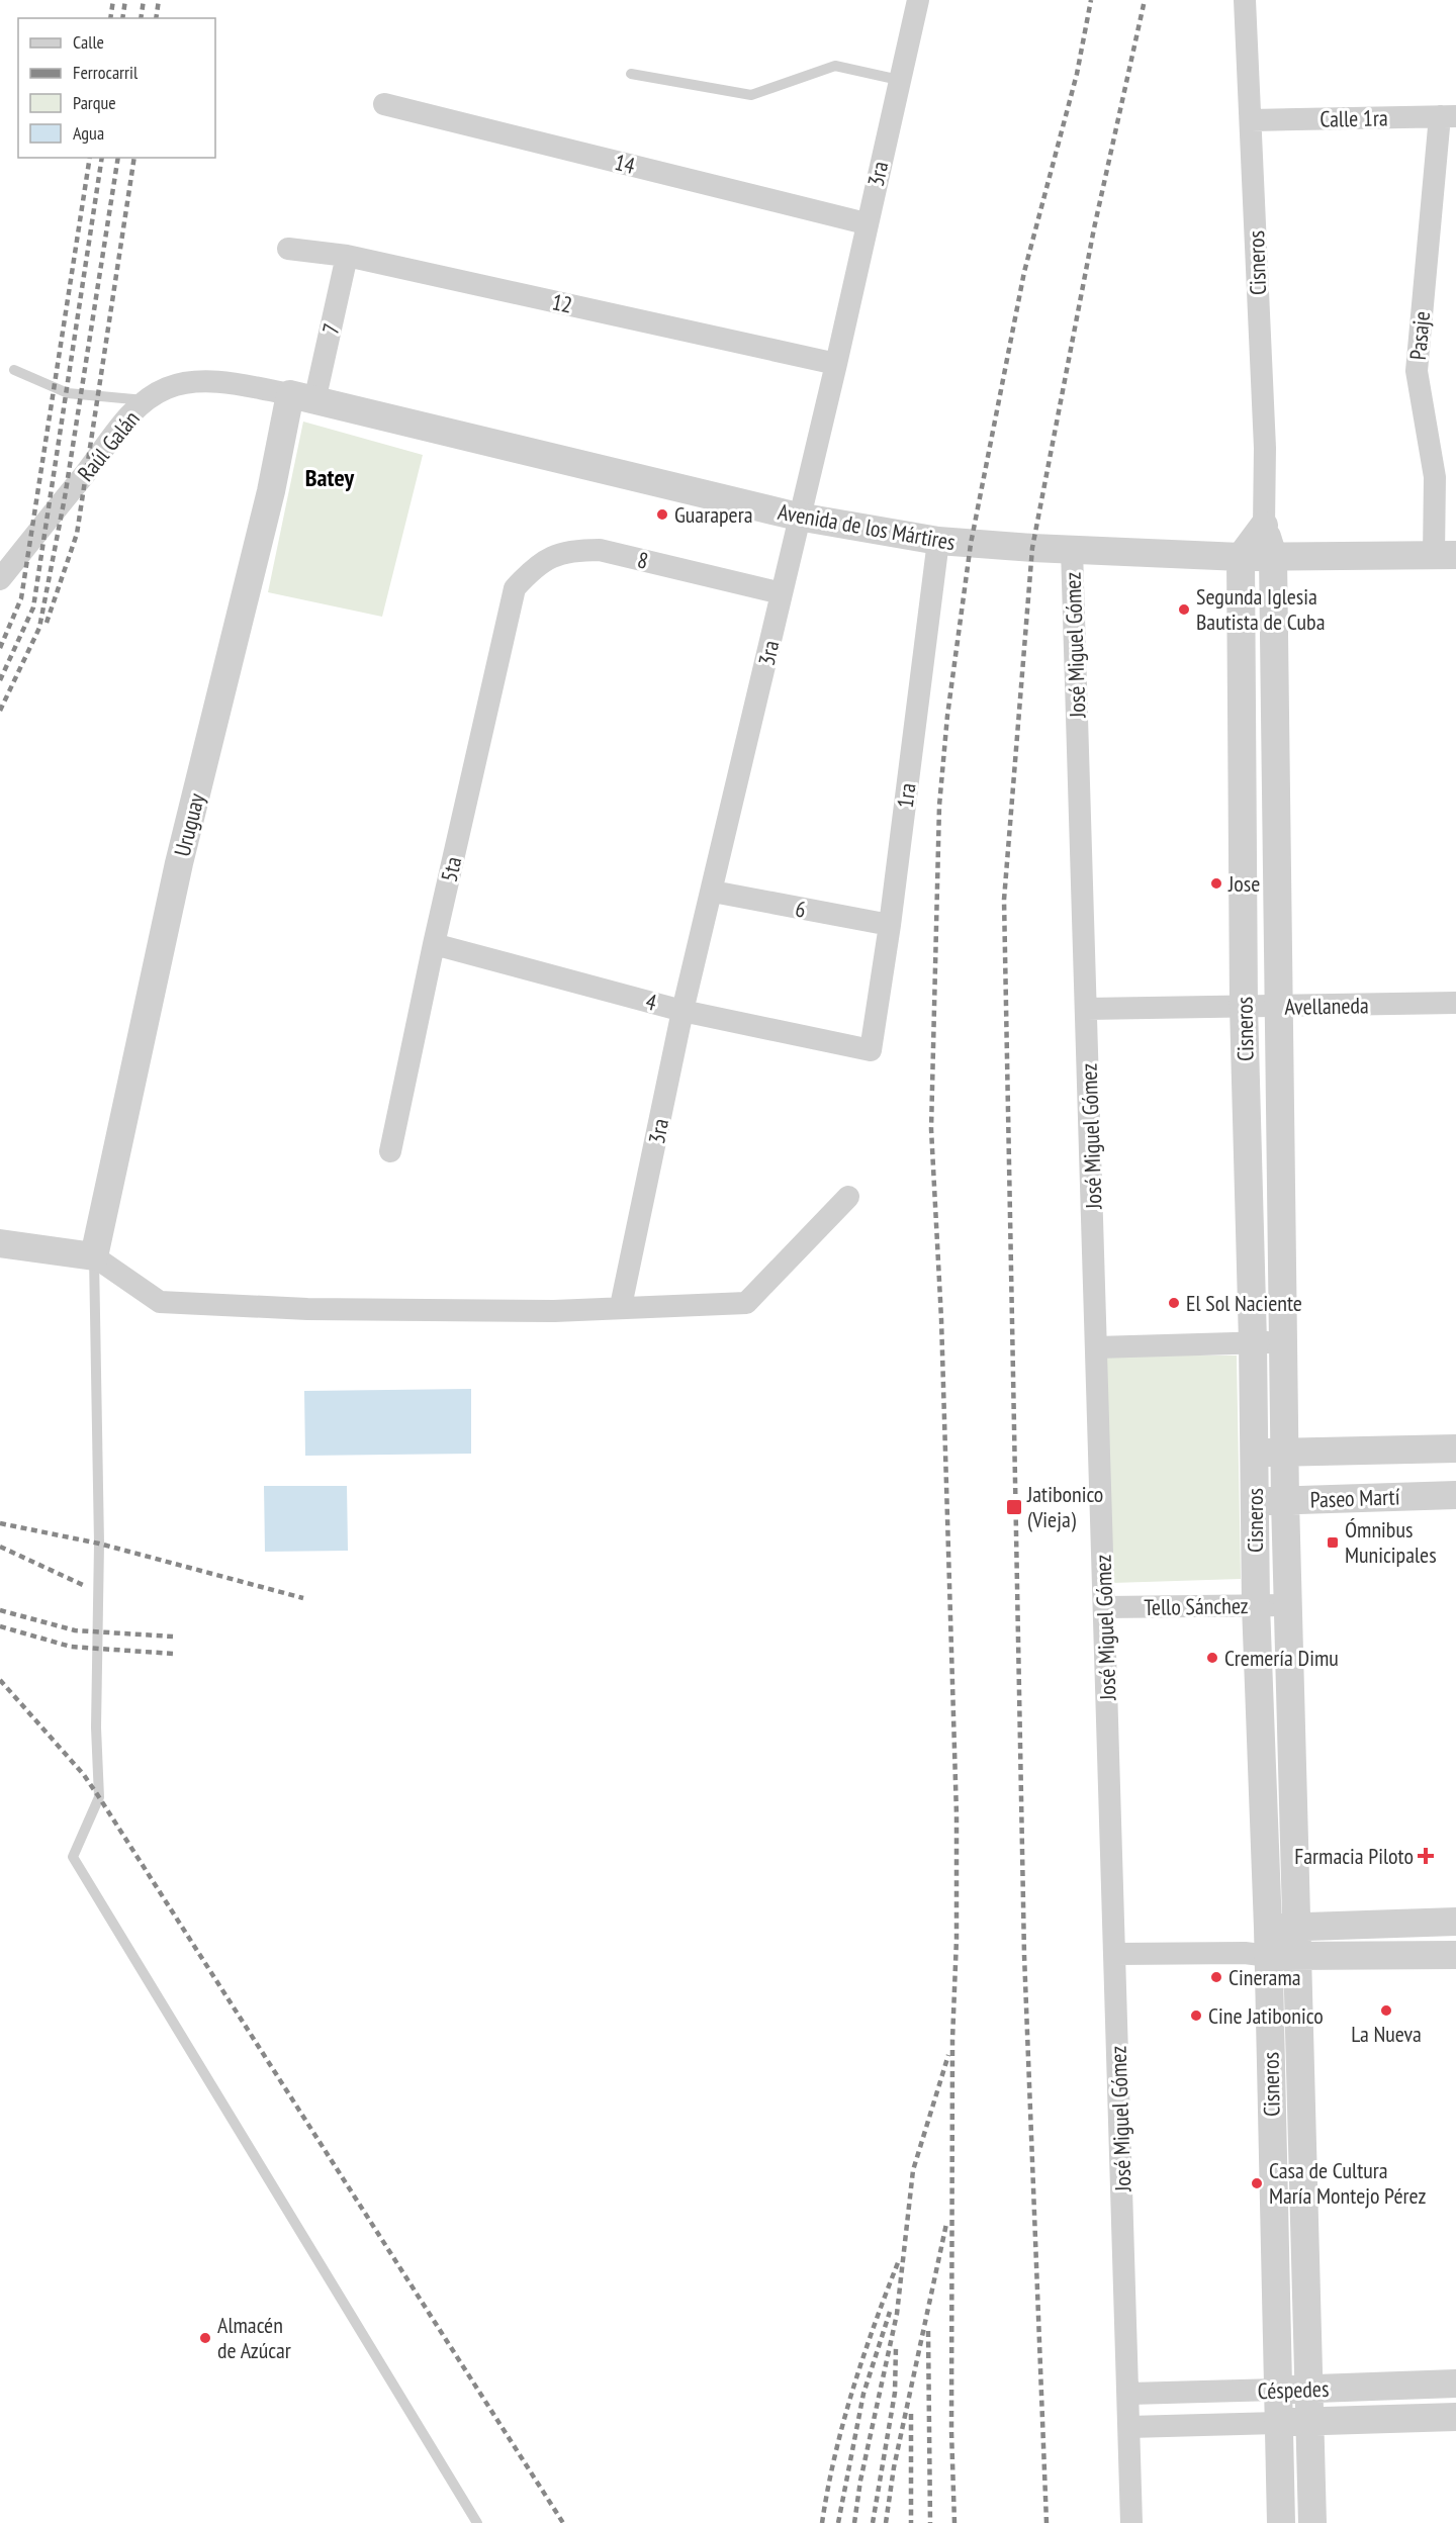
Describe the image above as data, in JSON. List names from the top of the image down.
{
  "streets": {
    "street": [
      "Calle 1ra",
      "14",
      "3ra",
      "Cisneros",
      "12",
      "7",
      "Pasaje",
      "Raúl Galán",
      "Avenida de los Mártires",
      "8",
      "José Miguel Gómez",
      "1ra",
      "Uruguay",
      "5ta",
      "6",
      "4",
      "Avellaneda",
      "Paseo Martí",
      "Tello Sánchez",
      "Céspedes"
    ]
  },
  "crossings": [
    ["Calle 1ra", "Cisneros"],
    ["Calle 1ra", "Pasaje"],
    ["14", "3ra"],
    ["3ra", "12"],
    ["3ra", "Avenida de los Mártires"],
    ["3ra", "8"],
    ["3ra", "6"],
    ["3ra", "4"],
    ["Cisneros", "Avenida de los Mártires"],
    ["Cisneros", "Avellaneda"],
    ["Cisneros", "Paseo Martí"],
    ["Cisneros", "Tello Sánchez"],
    ["Cisneros", "Céspedes"],
    ["12", "7"],
    ["7", "Raúl Galán"],
    ["7", "Avenida de los Mártires"],
    ["7", "Uruguay"],
    ["Pasaje", "Avenida de los Mártires"],
    ["Raúl Galán", "Avenida de los Mártires"],
    ["Raúl Galán", "Uruguay"],
    ["Avenida de los Mártires", "José Miguel Gómez"],
    ["Avenida de los Mártires", "1ra"],
    ["Avenida de los Mártires", "Uruguay"],
    ["8", "5ta"],
    ["José Miguel Gómez", "Avellaneda"],
    ["José Miguel Gómez", "Tello Sánchez"],
    ["José Miguel Gómez", "Céspedes"],
    ["1ra", "6"],
    ["1ra", "4"],
    ["5ta", "4"]
  ],
  "districts": ["Batey"],
  "places": {
    "other": [
      "Guarapera",
      "Segunda Iglesia Bautista de Cuba",
      "Jose",
      "El Sol Naciente",
      "Cremería Dimu",
      "Cinerama",
      "La Nueva",
      "Cine Jatibonico",
      "Casa de Cultura María Montejo Pérez",
      "Almacén de Azúcar"
    ],
    "transit": ["Jatibonico (Vieja)", "Ómnibus Municipales"],
    "health": ["Farmacia Piloto"]
  },
  "legend": [
    "Calle",
    "Ferrocarril",
    "Parque",
    "Agua"
  ]
}
